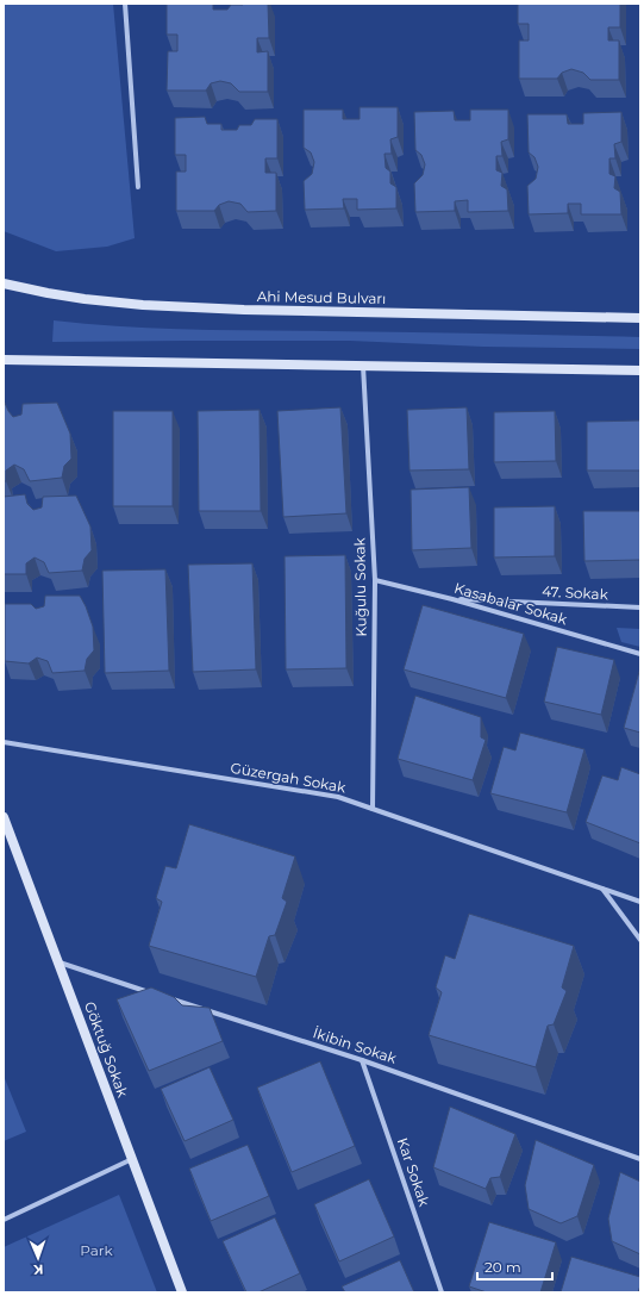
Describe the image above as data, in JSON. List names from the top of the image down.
{
  "streets": {
    "main road": ["Ahi Mesud Bulvarı", "Göktuğ Sokak"],
    "street": [
      "Kuğulu Sokak",
      "47. Sokak",
      "Kasabalar Sokak",
      "Güzergah Sokak",
      "İkibin Sokak",
      "Kar Sokak"
    ]
  },
  "crossings": [
    ["Kuğulu Sokak", "Kasabalar Sokak"],
    ["Kuğulu Sokak", "Güzergah Sokak"],
    ["47. Sokak", "Kasabalar Sokak"],
    ["İkibin Sokak", "Kar Sokak"]
  ],
  "parks": ["Park"],
  "scale_bar": "20 m",
  "north": "bottom"
}
